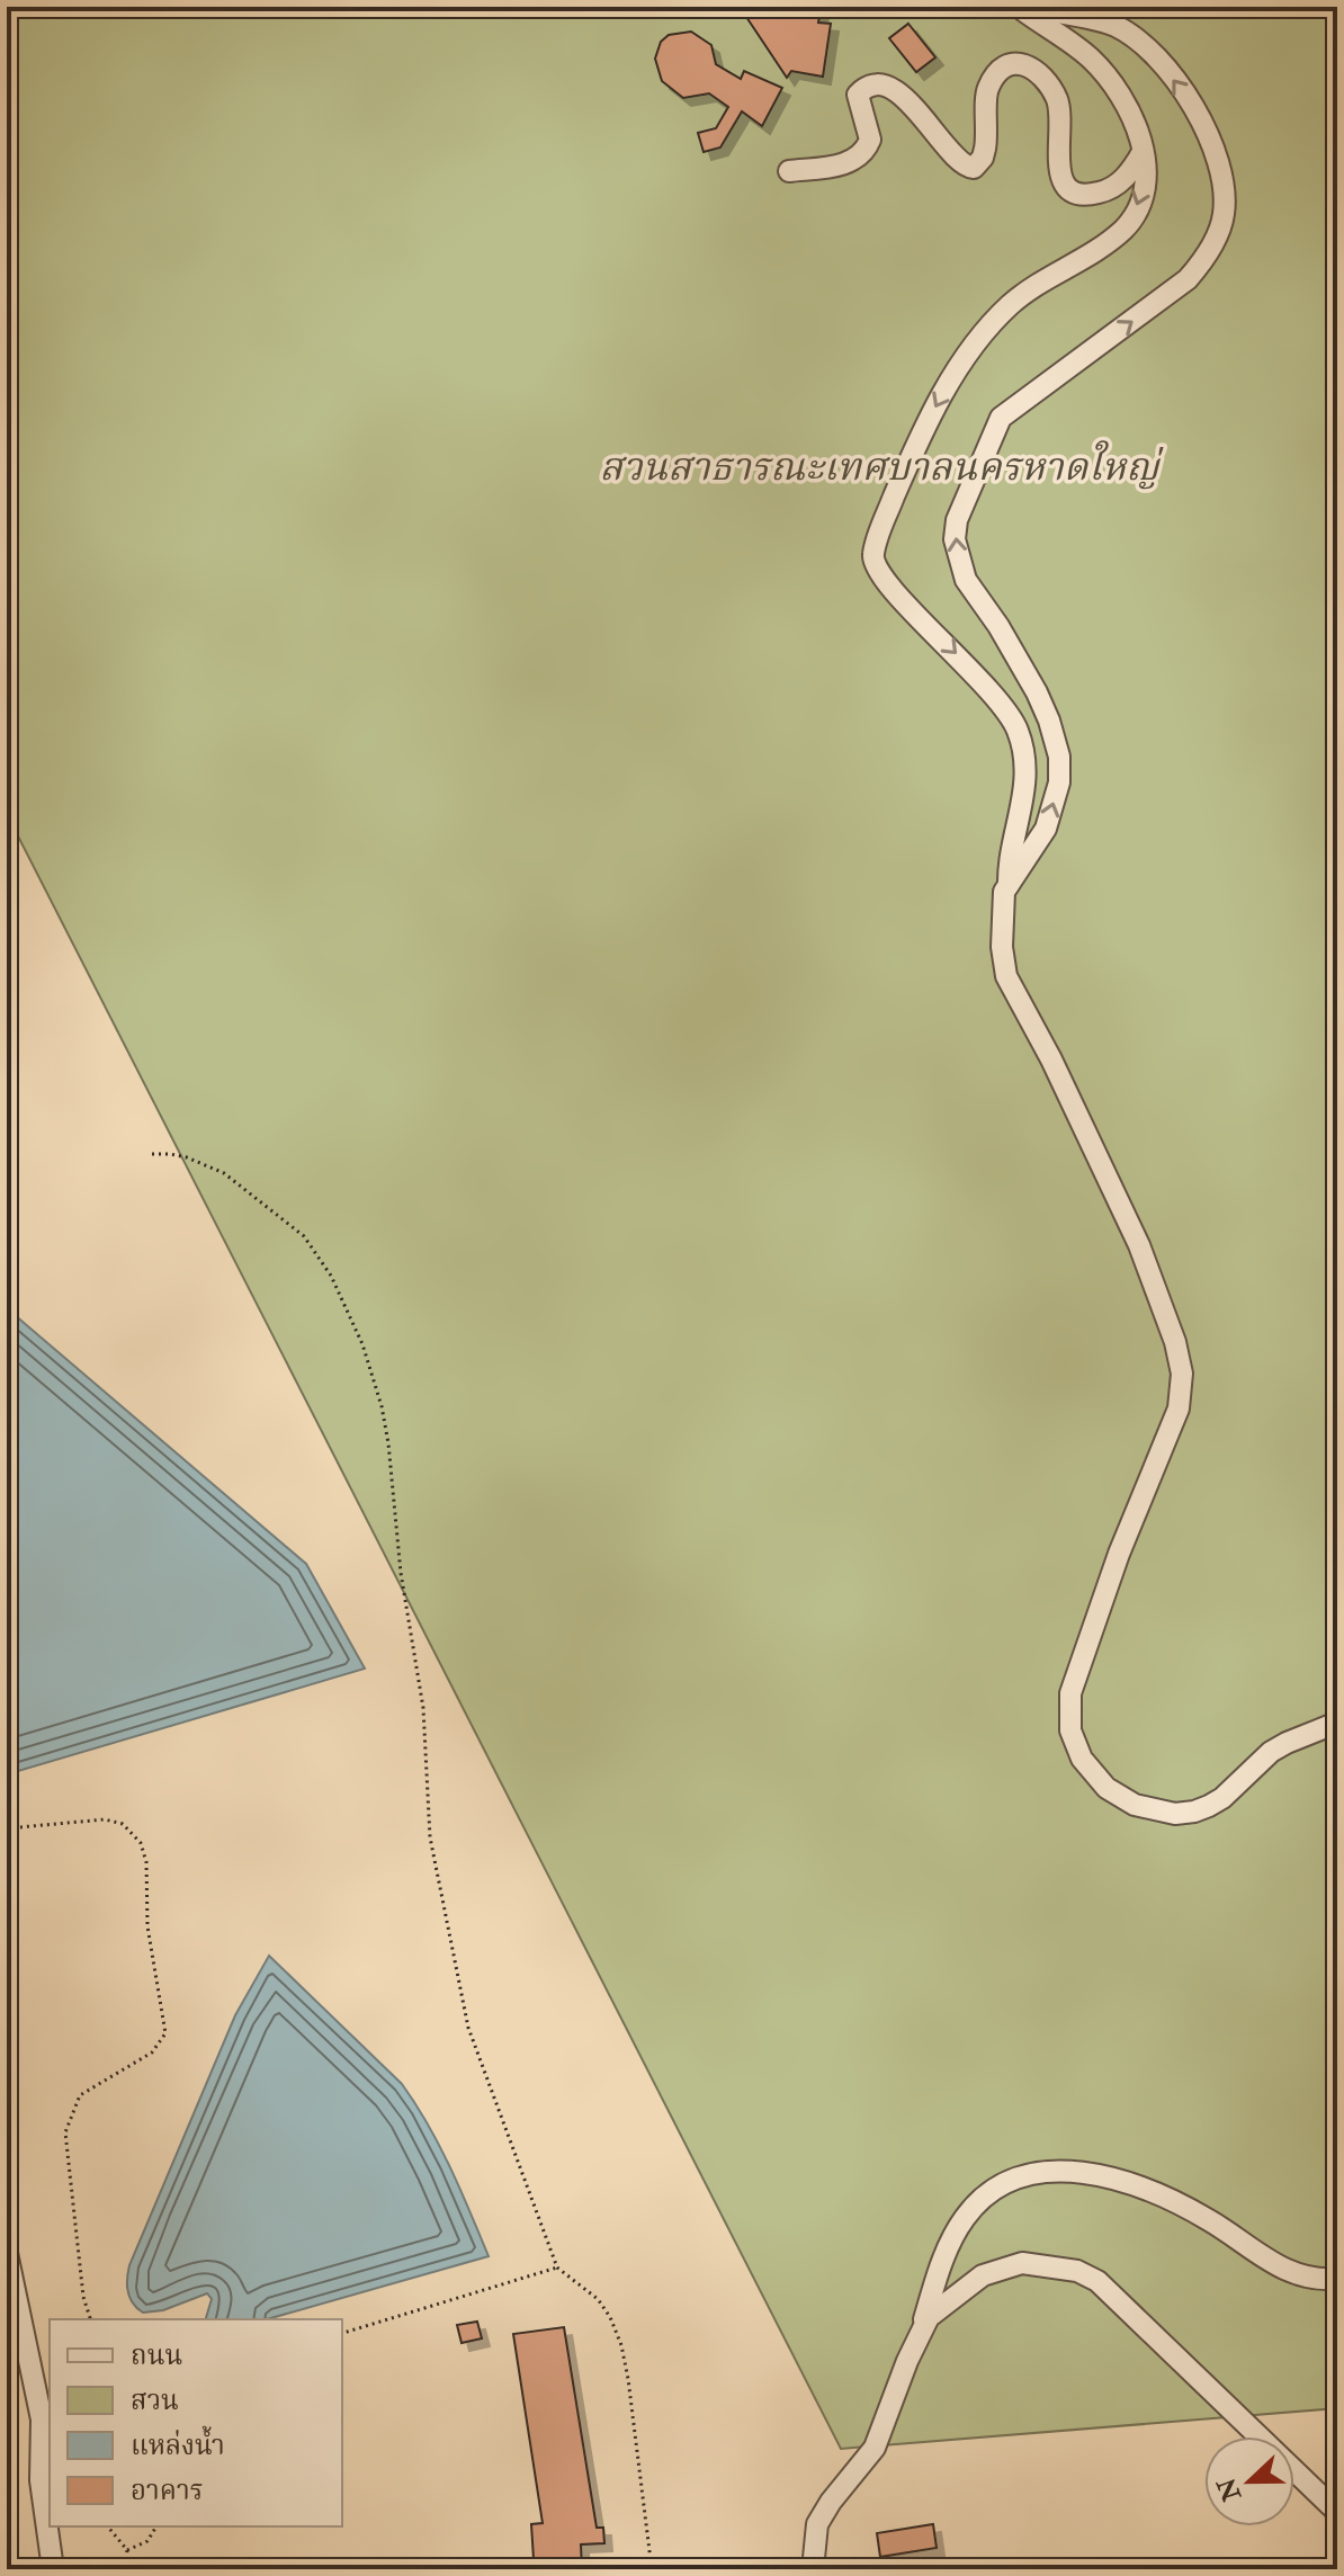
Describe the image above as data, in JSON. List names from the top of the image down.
{
  "parks": ["สวนสาธารณะเทศบาลนครหาดใหญ่"],
  "legend": [
    "ถนน",
    "สวน",
    "แหล่งน้ำ",
    "อาคาร"
  ],
  "north": "left"
}
